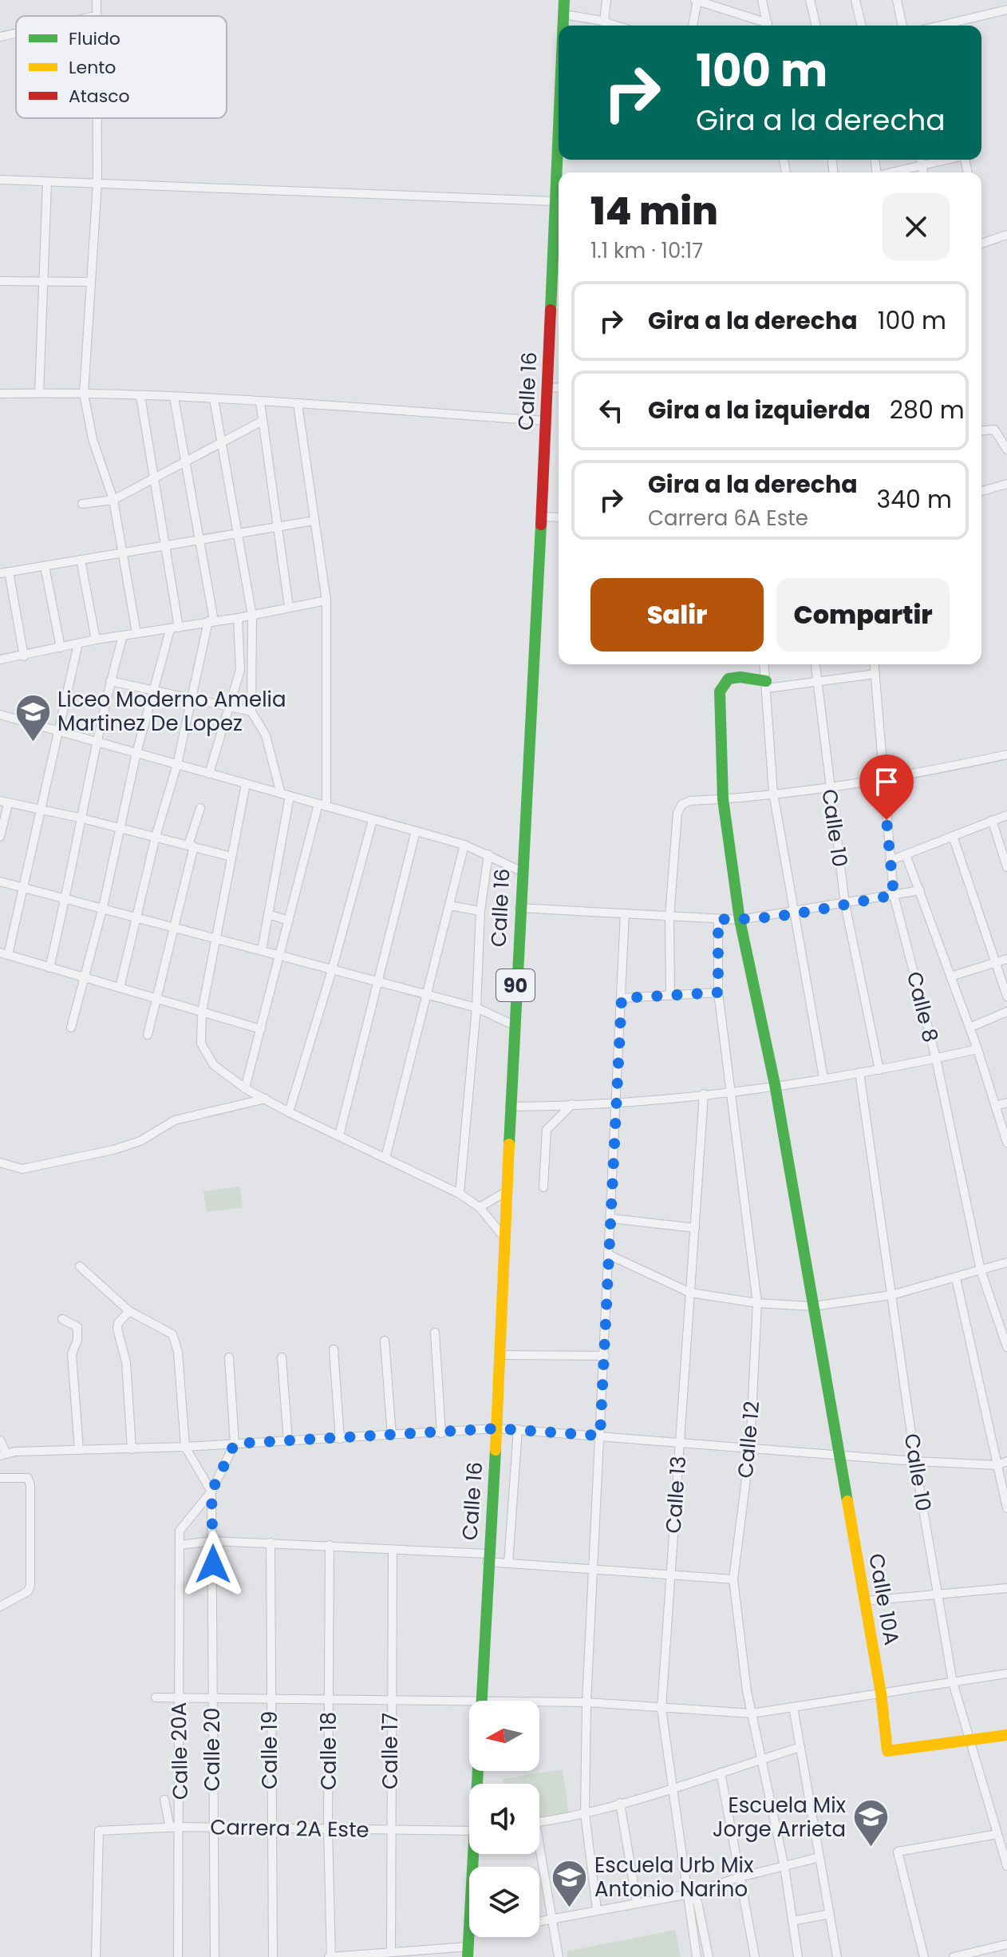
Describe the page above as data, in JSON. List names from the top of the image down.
{
  "streets": {
    "main road": ["Calle 16", "90", "Calle 10A"],
    "street": [
      "Calle 10",
      "Calle 8",
      "Calle 12",
      "Calle 13",
      "Calle 20",
      "Calle 19",
      "Calle 20A",
      "Calle 18",
      "Calle 17",
      "Carrera 2A Este"
    ]
  },
  "crossings": [
    ["Calle 16", "90"],
    ["Calle 10", "Calle 10A"],
    ["Calle 20", "Carrera 2A Este"],
    ["Calle 19", "Carrera 2A Este"],
    ["Calle 20A", "Carrera 2A Este"],
    ["Calle 18", "Carrera 2A Este"],
    ["Calle 17", "Carrera 2A Este"]
  ],
  "places": {
    "school or university": ["Liceo Moderno Amelia Martinez De Lopez", "Escuela Mix Jorge Arrieta", "Escuela Urb Mix Antonio Narino"]
  },
  "legend": ["Fluido", "Lento", "Atasco"],
  "north": "left",
  "page": {
    "turn": ["100 m", "Gira a la derecha"],
    "heading": ["14 min", "1.1 km · 10:17"],
    "list": [
      {
        "name": "Gira a la derecha",
        "value": "100 m"
      },
      {
        "name": "Gira a la izquierda",
        "value": "280 m"
      },
      {
        "name": "Gira a la derecha",
        "note": "Carrera 6A Este",
        "value": "340 m"
      }
    ],
    "buttons": ["Salir", "Compartir"]
  }
}
